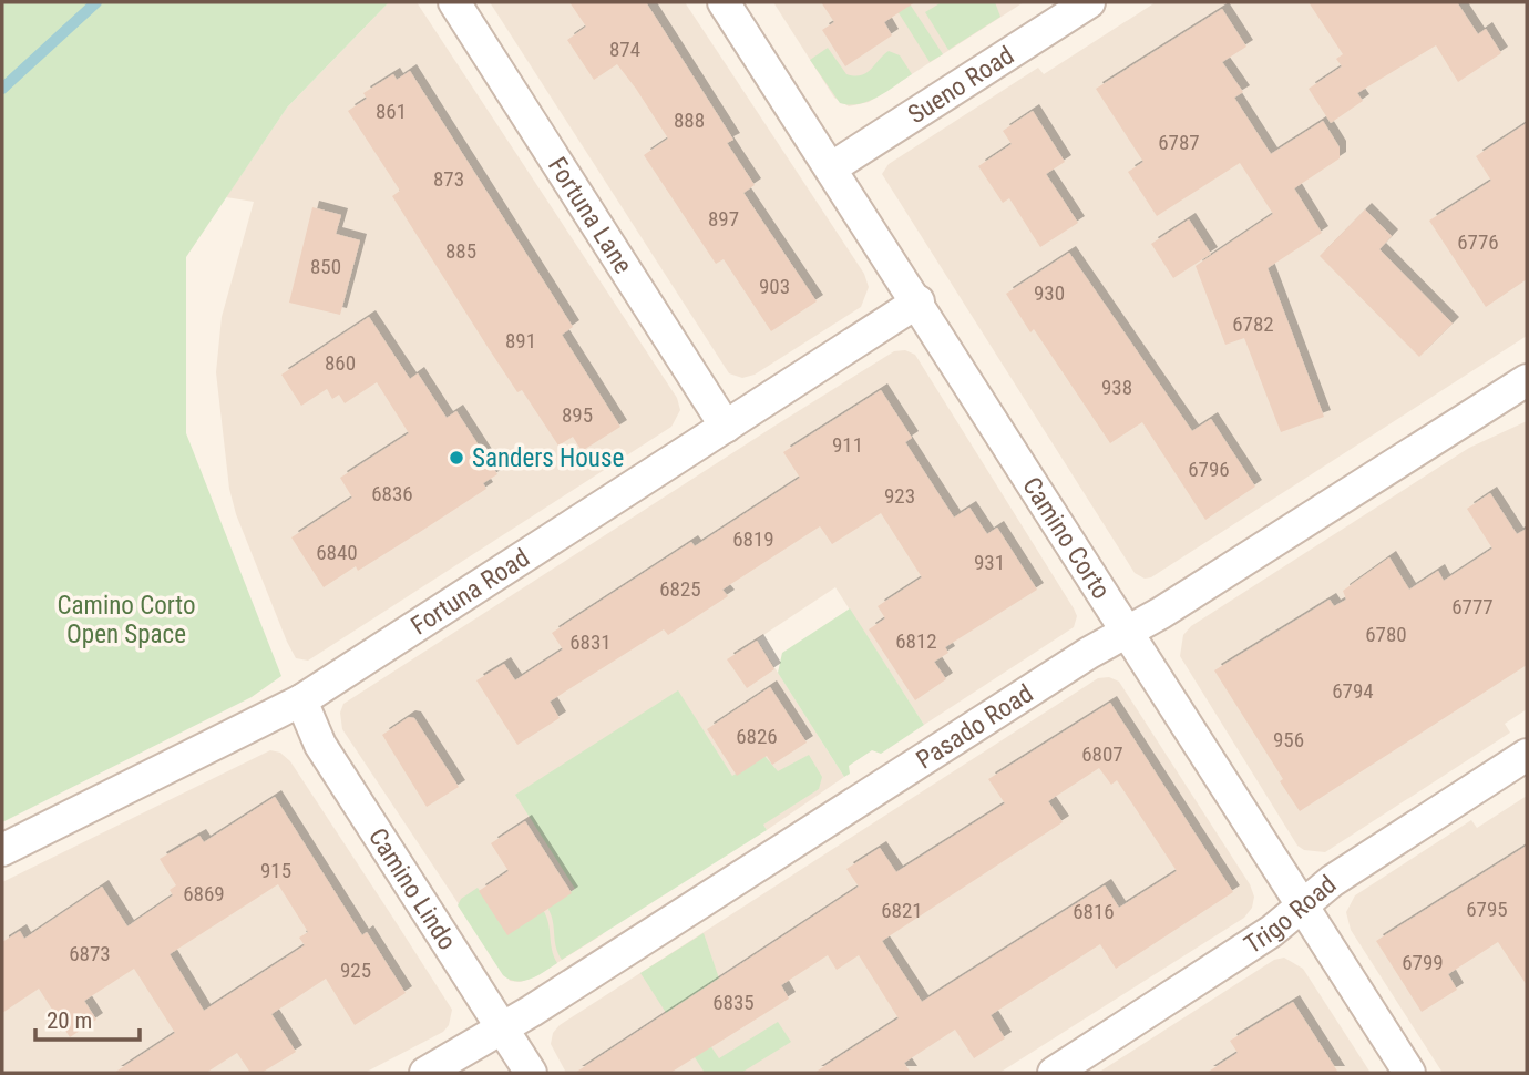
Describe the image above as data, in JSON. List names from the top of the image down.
{
  "streets": {
    "street": [
      "Sueno Road",
      "Fortuna Lane",
      "Camino Corto",
      "Fortuna Road",
      "Pasado Road",
      "Camino Lindo",
      "Trigo Road"
    ]
  },
  "crossings": [
    ["Sueno Road", "Camino Corto"],
    ["Fortuna Lane", "Fortuna Road"],
    ["Camino Corto", "Fortuna Road"],
    ["Camino Corto", "Pasado Road"],
    ["Camino Corto", "Trigo Road"],
    ["Fortuna Road", "Camino Lindo"],
    ["Pasado Road", "Camino Lindo"]
  ],
  "parks": ["Camino Corto Open Space"],
  "places": ["Sanders House"],
  "house_numbers": [
    "874",
    "861",
    "888",
    "6787",
    "873",
    "897",
    "6776",
    "885",
    "850",
    "903",
    "930",
    "6782",
    "891",
    "860",
    "938",
    "895",
    "911",
    "6796",
    "6836",
    "923",
    "6819",
    "6840",
    "931",
    "6825",
    "6777",
    "6780",
    "6812",
    "6831",
    "6794",
    "6826",
    "956",
    "6807",
    "915",
    "6869",
    "6795",
    "6821",
    "6816",
    "6873",
    "6799",
    "925",
    "6835"
  ],
  "scale_bar": "20 m"
}
